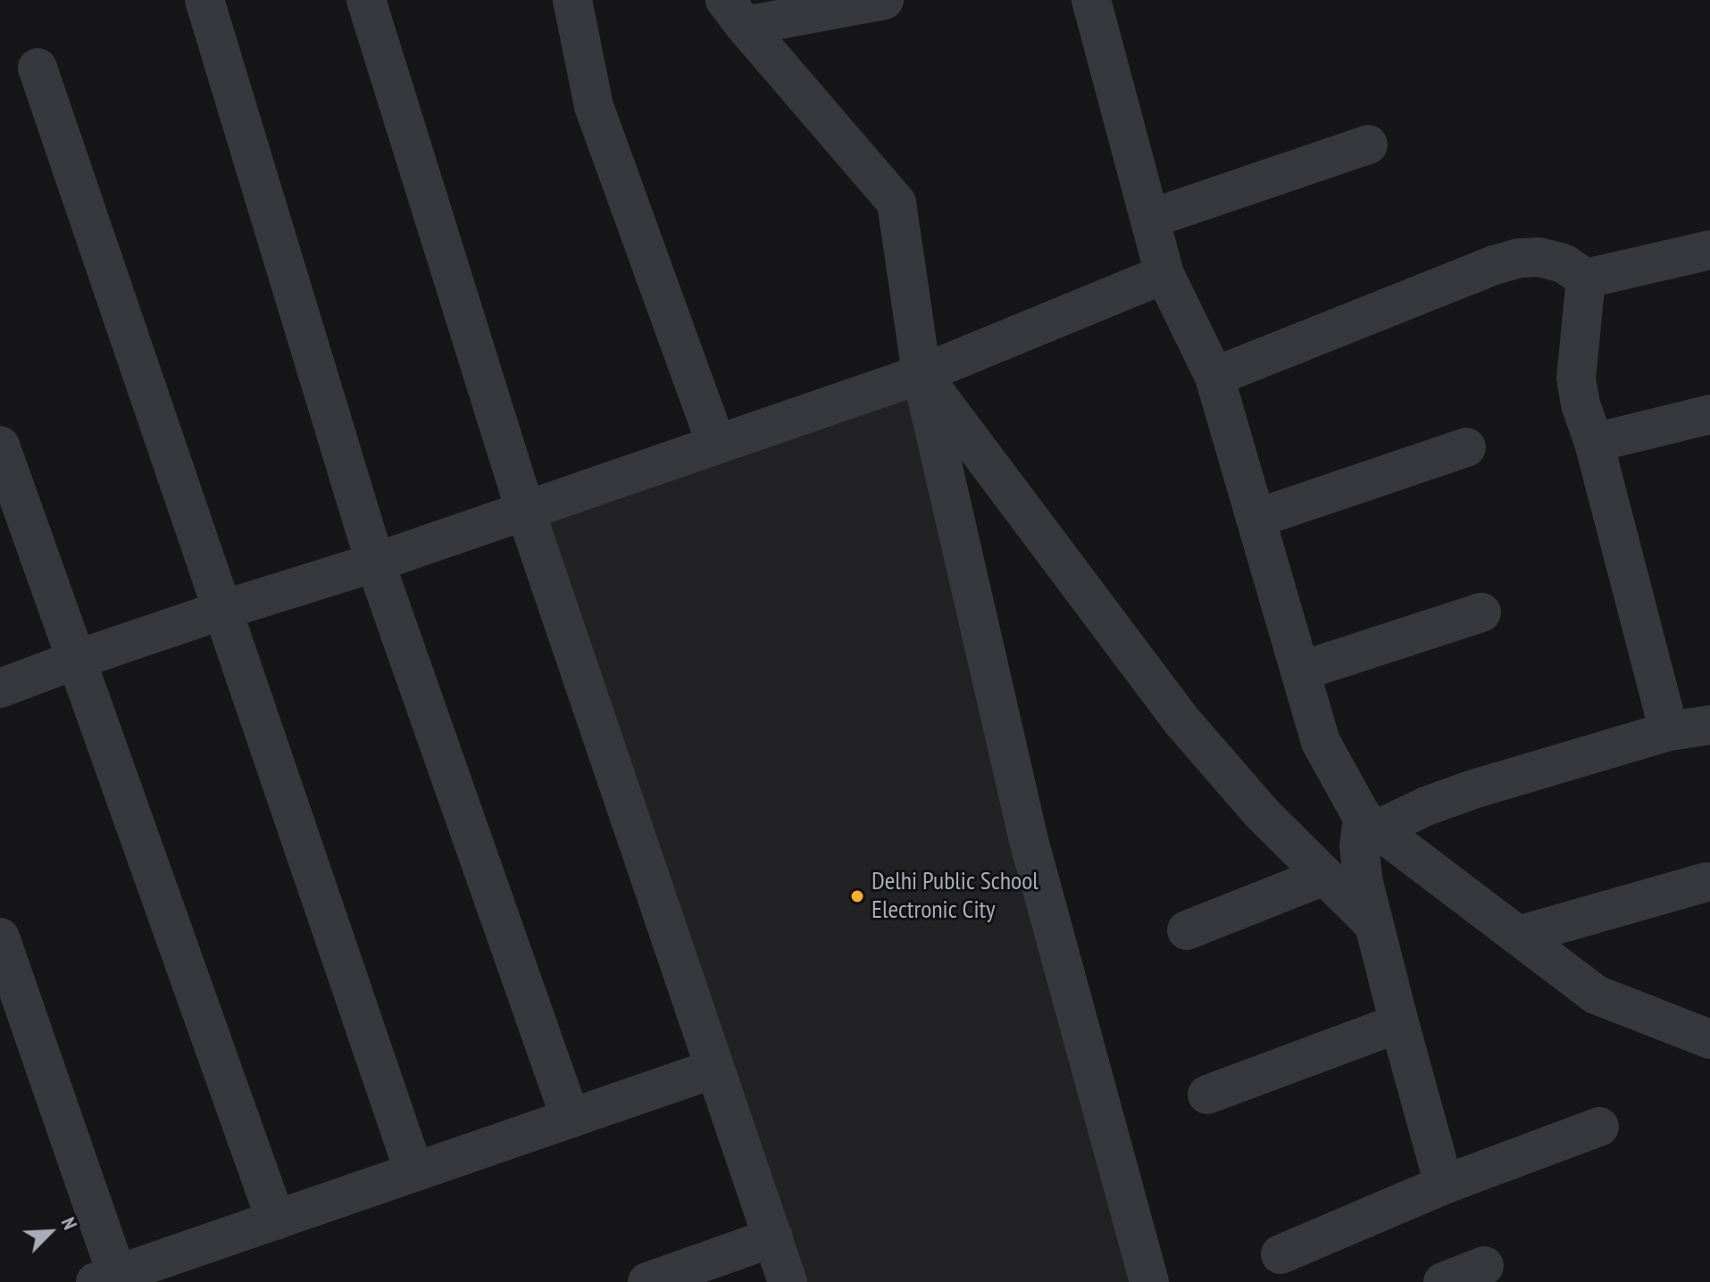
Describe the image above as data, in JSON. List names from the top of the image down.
{
  "places": ["Delhi Public School Electronic City"],
  "north": "top right"
}
